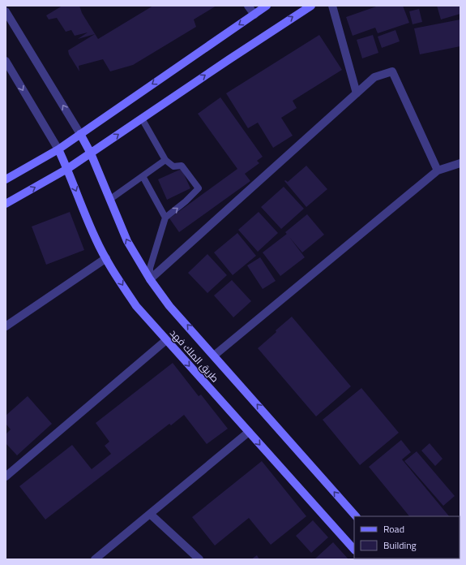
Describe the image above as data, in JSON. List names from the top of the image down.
{
  "streets": {
    "main road": ["طريق الملك فهد"]
  },
  "legend": ["Road", "Building"]
}
